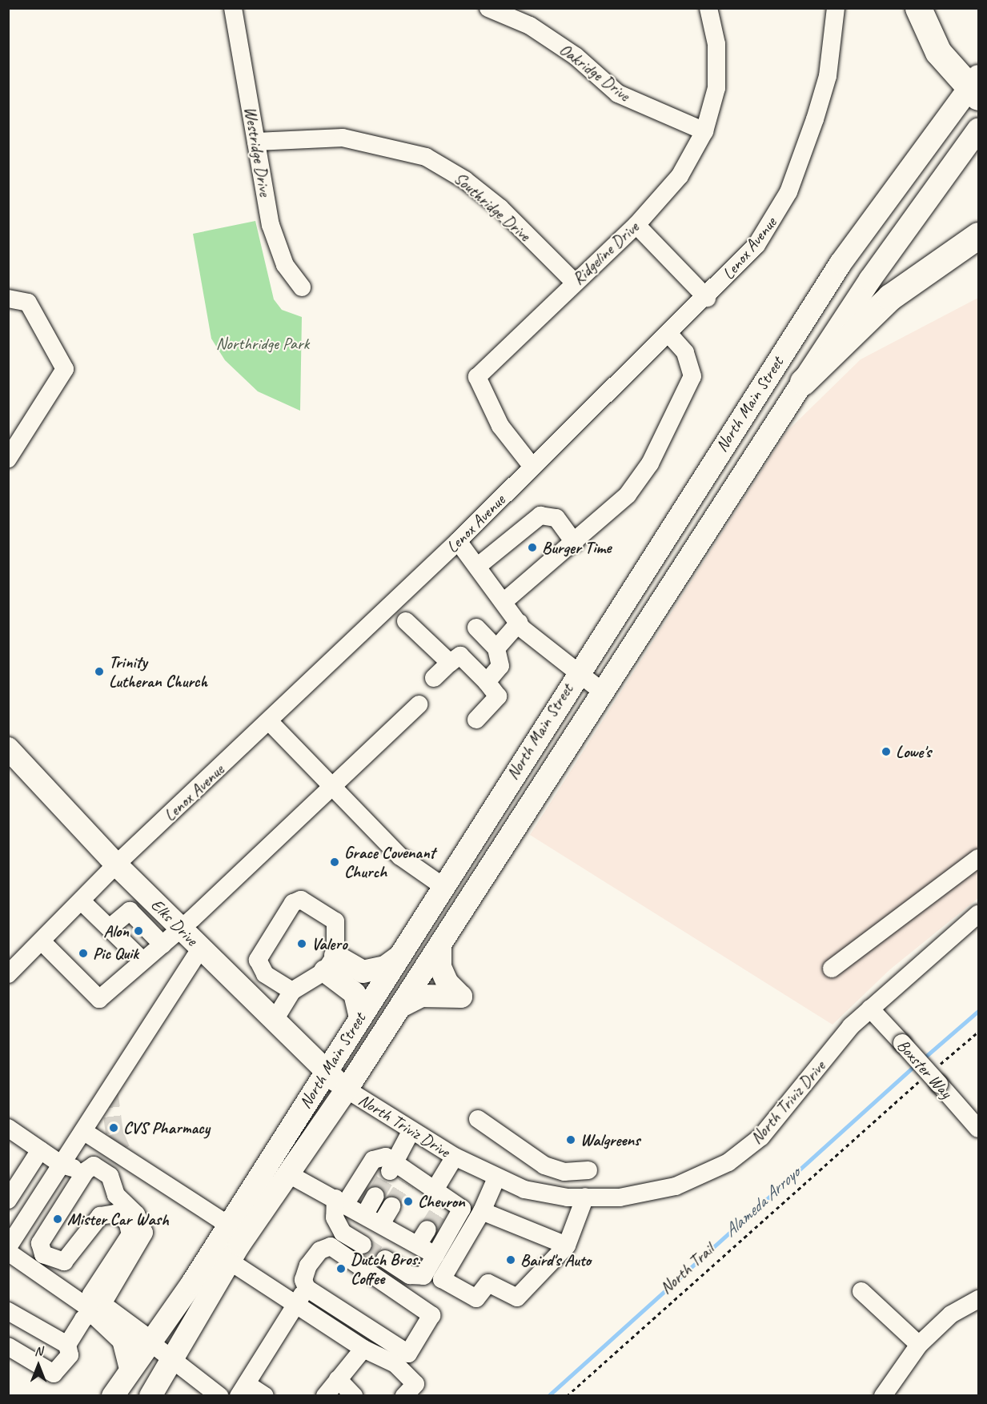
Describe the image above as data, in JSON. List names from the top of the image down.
{
  "streets": {
    "main road": ["North Main Street", "Elks Drive"],
    "street": [
      "Oakridge Drive",
      "Westridge Drive",
      "Southridge Drive",
      "Lenox Avenue",
      "Ridgeline Drive",
      "Boxster Way",
      "North Triviz Drive"
    ],
    "path": ["North Trail"]
  },
  "crossings": [
    ["Oakridge Drive", "Ridgeline Drive"],
    ["Westridge Drive", "Southridge Drive"],
    ["Southridge Drive", "Ridgeline Drive"],
    ["Lenox Avenue", "Ridgeline Drive"],
    ["Lenox Avenue", "Elks Drive"],
    ["North Main Street", "Elks Drive"],
    ["North Main Street", "North Triviz Drive"],
    ["Elks Drive", "North Triviz Drive"],
    ["Boxster Way", "North Triviz Drive"],
    ["Boxster Way", "North Trail"]
  ],
  "water": ["Alameda Arroyo"],
  "parks": ["Northridge Park"],
  "places": [
    "Burger Time",
    "Trinity Lutheran Church",
    "Lowe's",
    "Grace Covenant Church",
    "Alon",
    "Valero",
    "Pic Quik",
    "CVS Pharmacy",
    "Walgreens",
    "Chevron",
    "Mister Car Wash",
    "Baird's Auto",
    "Dutch Bros. Coffee"
  ],
  "north": "top"
}
